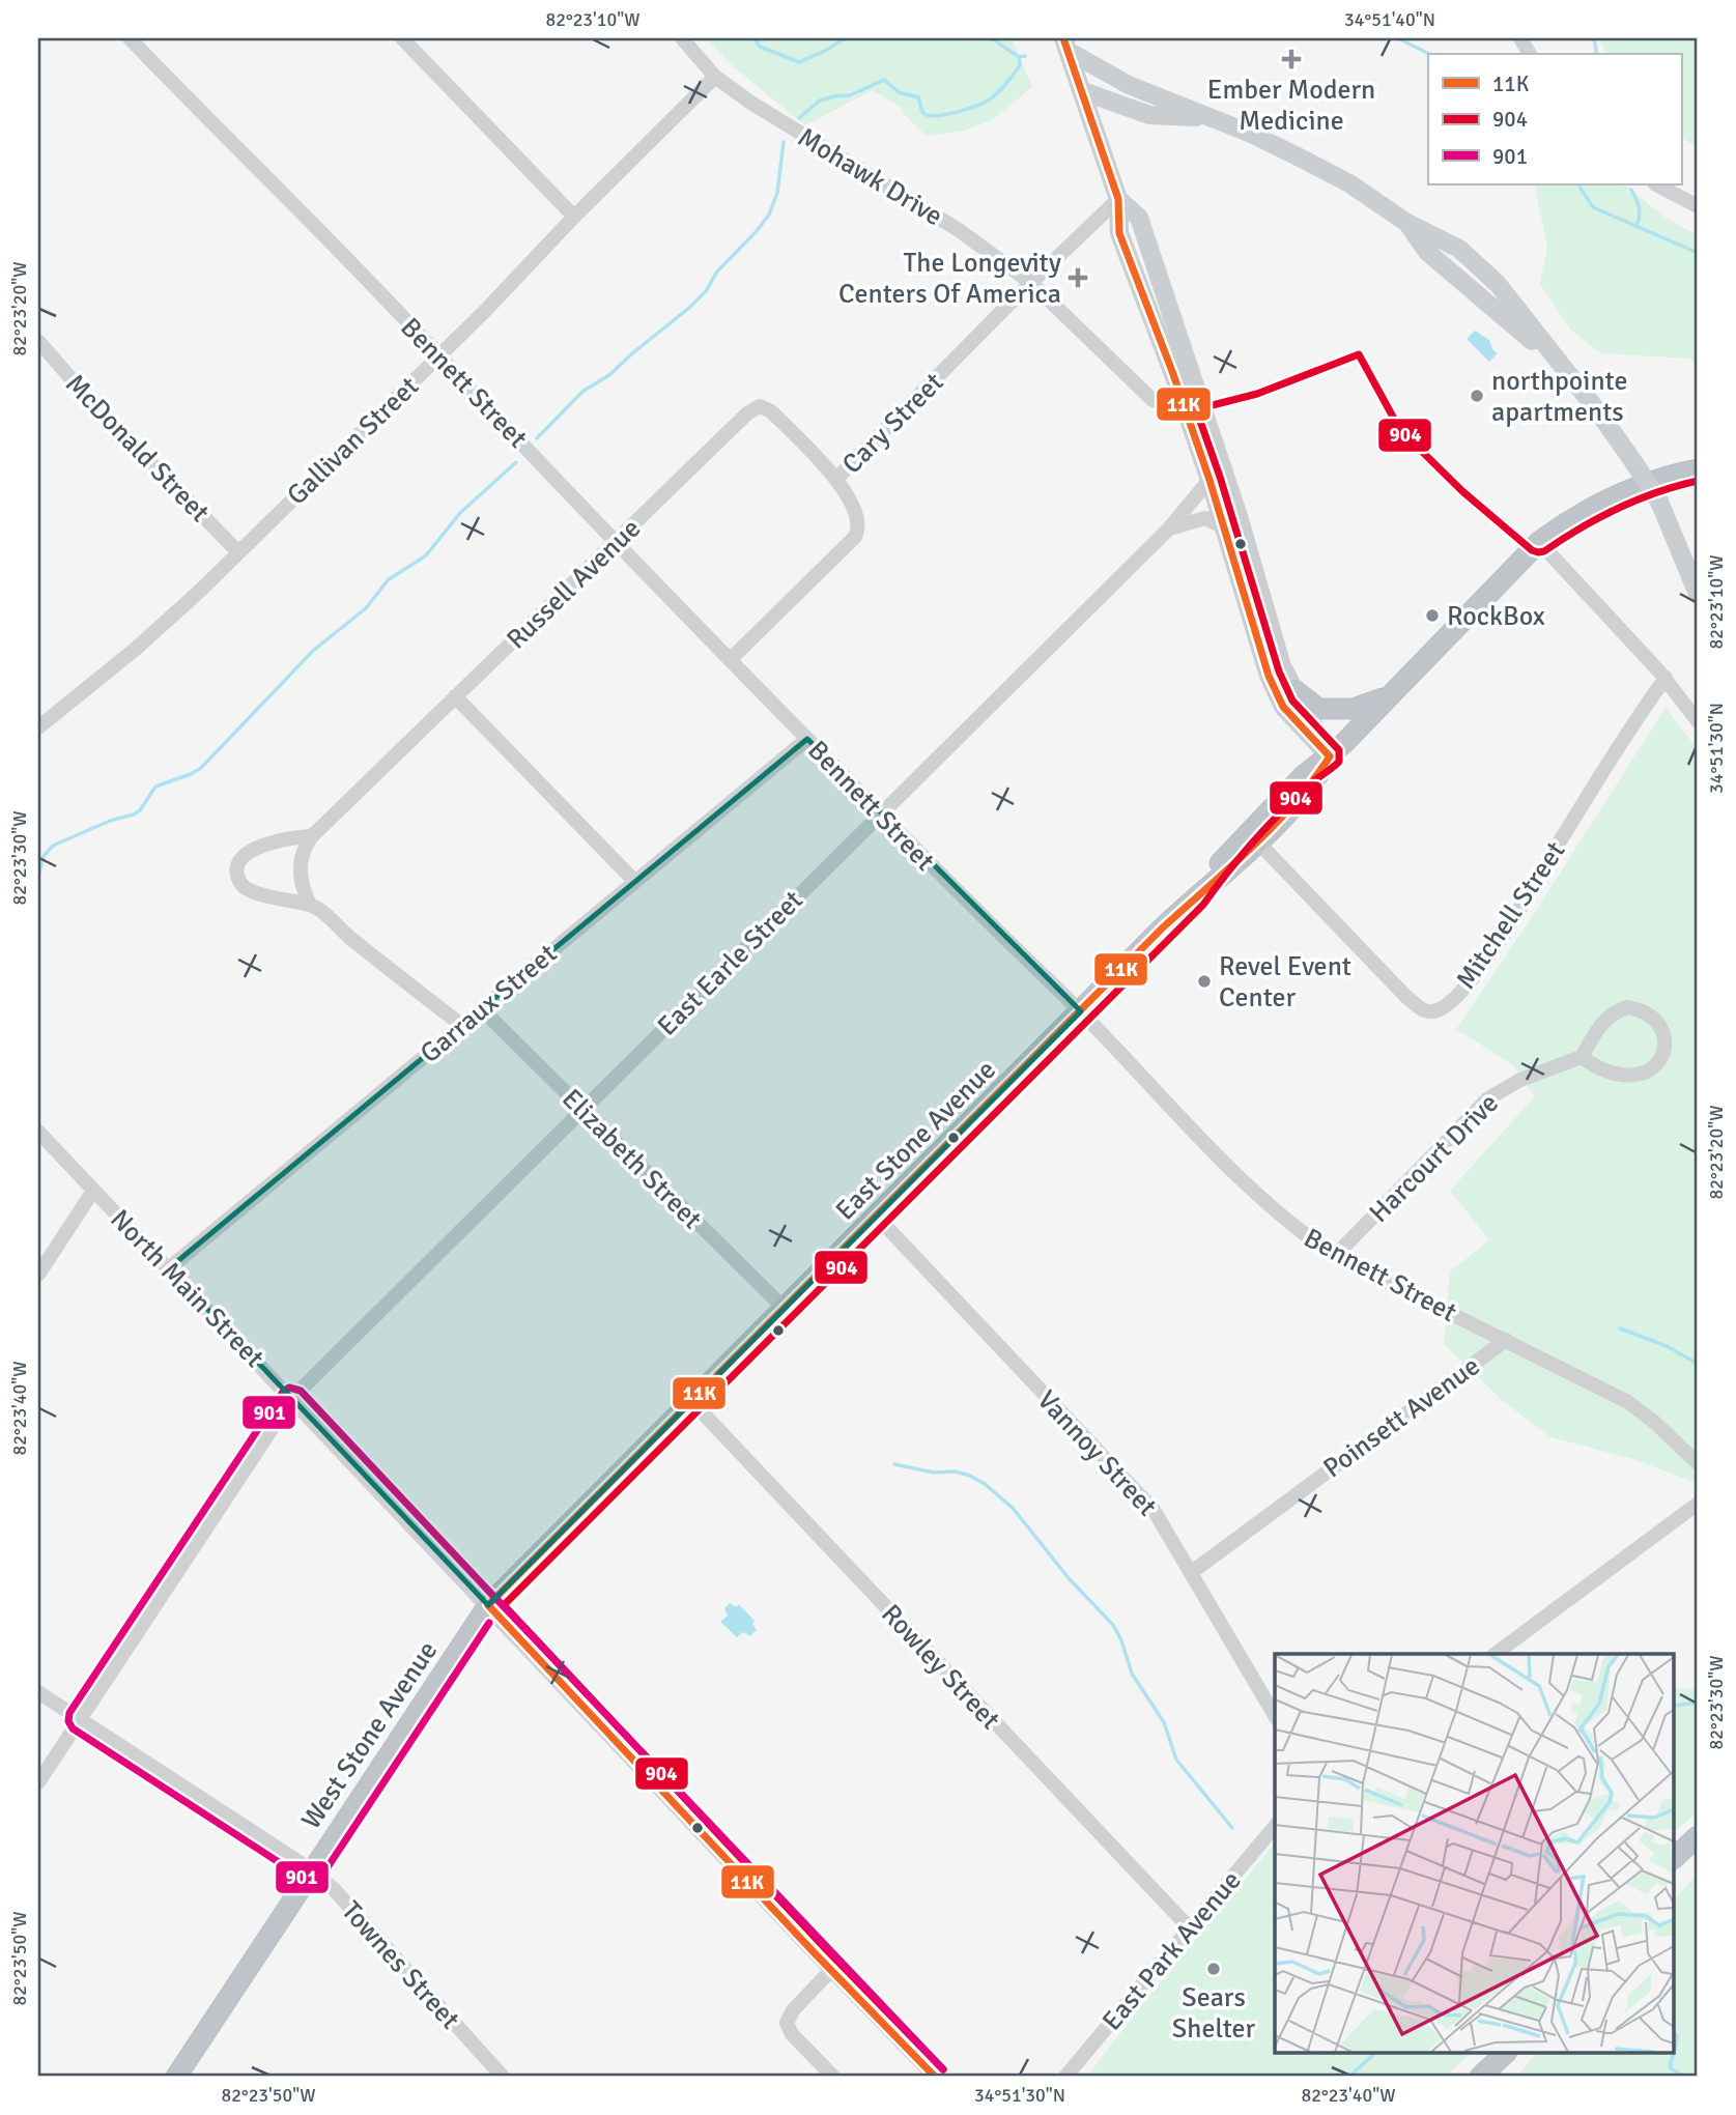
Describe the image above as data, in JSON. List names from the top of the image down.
{
  "streets": {
    "highway": ["East Stone Avenue", "West Stone Avenue"],
    "street": [
      "Mohawk Drive",
      "Bennett Street",
      "Cary Street",
      "Gallivan Street",
      "McDonald Street",
      "Russell Avenue",
      "Mitchell Street",
      "East Earle Street",
      "Garraux Street",
      "Harcourt Drive",
      "Elizabeth Street",
      "North Main Street",
      "Poinsett Avenue",
      "Vannoy Street",
      "Rowley Street",
      "East Park Avenue",
      "Townes Street"
    ]
  },
  "crossings": [
    ["Mohawk Drive", "Cary Street"],
    ["Mohawk Drive", "Gallivan Street"],
    ["Bennett Street", "Cary Street"],
    ["Bennett Street", "Gallivan Street"],
    ["Bennett Street", "Russell Avenue"],
    ["Bennett Street", "East Earle Street"],
    ["Bennett Street", "Garraux Street"],
    ["Bennett Street", "East Stone Avenue"],
    ["Bennett Street", "Harcourt Drive"],
    ["Bennett Street", "Poinsett Avenue"],
    ["Cary Street", "Russell Avenue"],
    ["Gallivan Street", "McDonald Street"],
    ["Mitchell Street", "East Stone Avenue"],
    ["East Earle Street", "Elizabeth Street"],
    ["East Earle Street", "North Main Street"],
    ["East Earle Street", "Townes Street"],
    ["Garraux Street", "Elizabeth Street"],
    ["Garraux Street", "North Main Street"],
    ["East Stone Avenue", "Elizabeth Street"],
    ["East Stone Avenue", "North Main Street"],
    ["East Stone Avenue", "Vannoy Street"],
    ["East Stone Avenue", "Rowley Street"],
    ["East Stone Avenue", "West Stone Avenue"],
    ["North Main Street", "West Stone Avenue"],
    ["Poinsett Avenue", "Vannoy Street"],
    ["Rowley Street", "East Park Avenue"],
    ["West Stone Avenue", "Townes Street"]
  ],
  "places": {
    "health": ["Ember Modern Medicine", "The Longevity Centers Of America"],
    "other": [
      "northpointe apartments",
      "RockBox",
      "Revel Event Center",
      "Sears Shelter"
    ]
  },
  "lines": ["transit line 11K", "transit line 904", "transit line 901"],
  "legend": ["11K", "904", "901"],
  "coordinates": [
    "82°23'10\"W",
    "34°51'40\"N",
    "82°23'20\"W",
    "34°51'30\"N",
    "82°23'30\"W",
    "82°23'40\"W",
    "82°23'50\"W"
  ]
}
